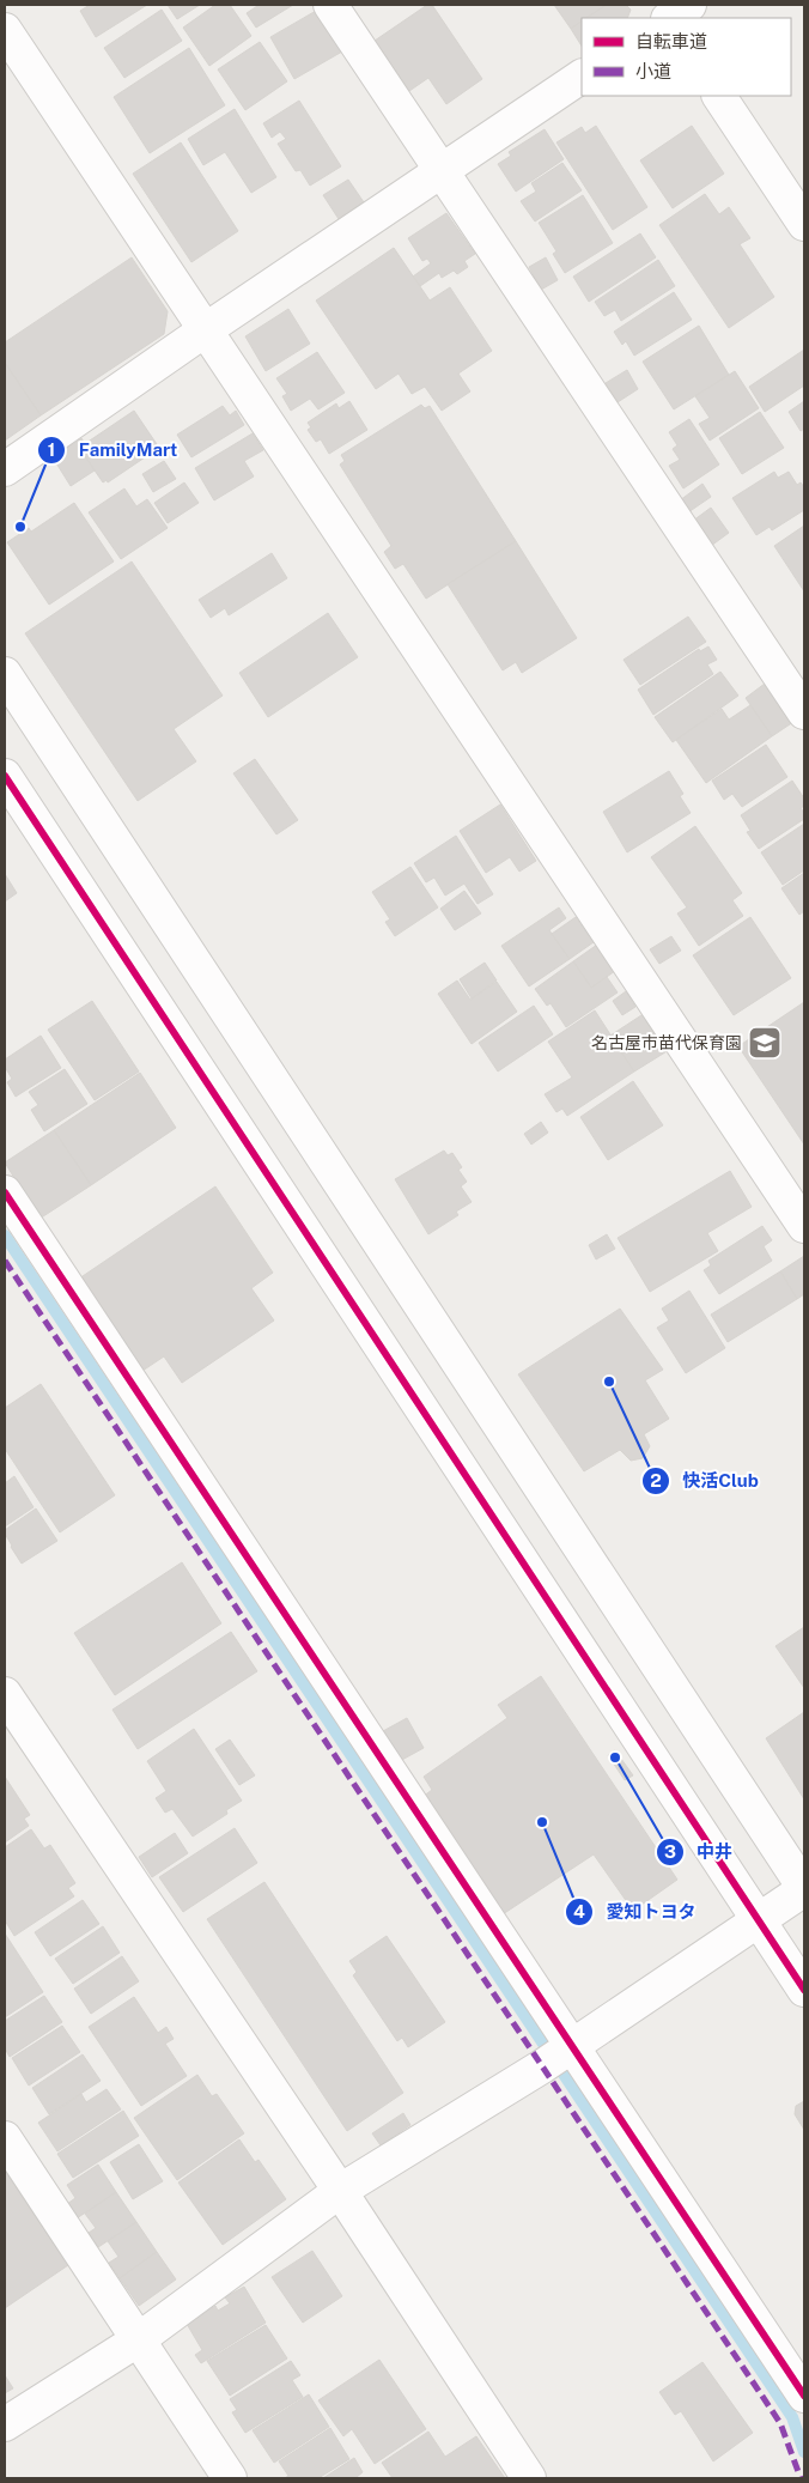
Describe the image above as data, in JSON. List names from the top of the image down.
{
  "places": {
    "other": [
      "FamilyMart",
      "快活Club",
      "中井",
      "愛知トヨタ"
    ],
    "school or university": ["名古屋市苗代保育園"]
  },
  "legend": ["自転車道", "小道"]
}
